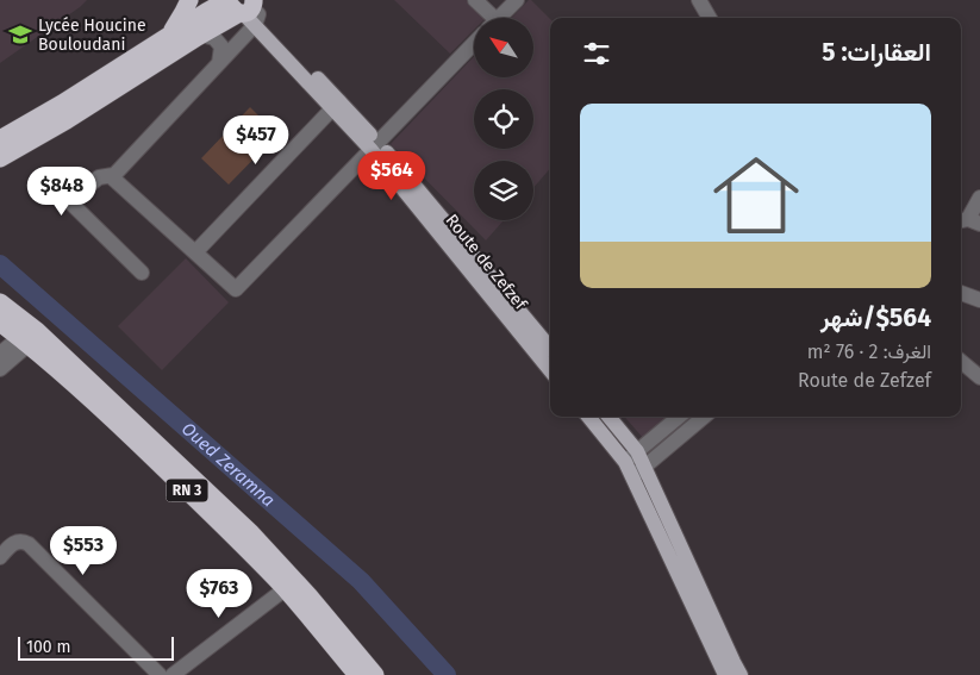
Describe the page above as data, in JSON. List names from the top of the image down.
{
  "streets": {
    "highway": ["RN 3"],
    "main road": ["Route de Zefzef"]
  },
  "water": ["Oued Zeramna"],
  "places": {
    "school or university": ["Lycée Houcine Bouloudani"]
  },
  "scale_bar": "100 m",
  "north": "top left",
  "page": {
    "heading": "العقارات: 5",
    "list": [
      {
        "name": "$564/شهر",
        "note": "الغرف: 2 · 76 m² · Route de Zefzef"
      }
    ],
    "price": [
      "$457",
      "$564",
      "$848",
      "$553",
      "$763"
    ],
    "scale": "100 m"
  }
}
